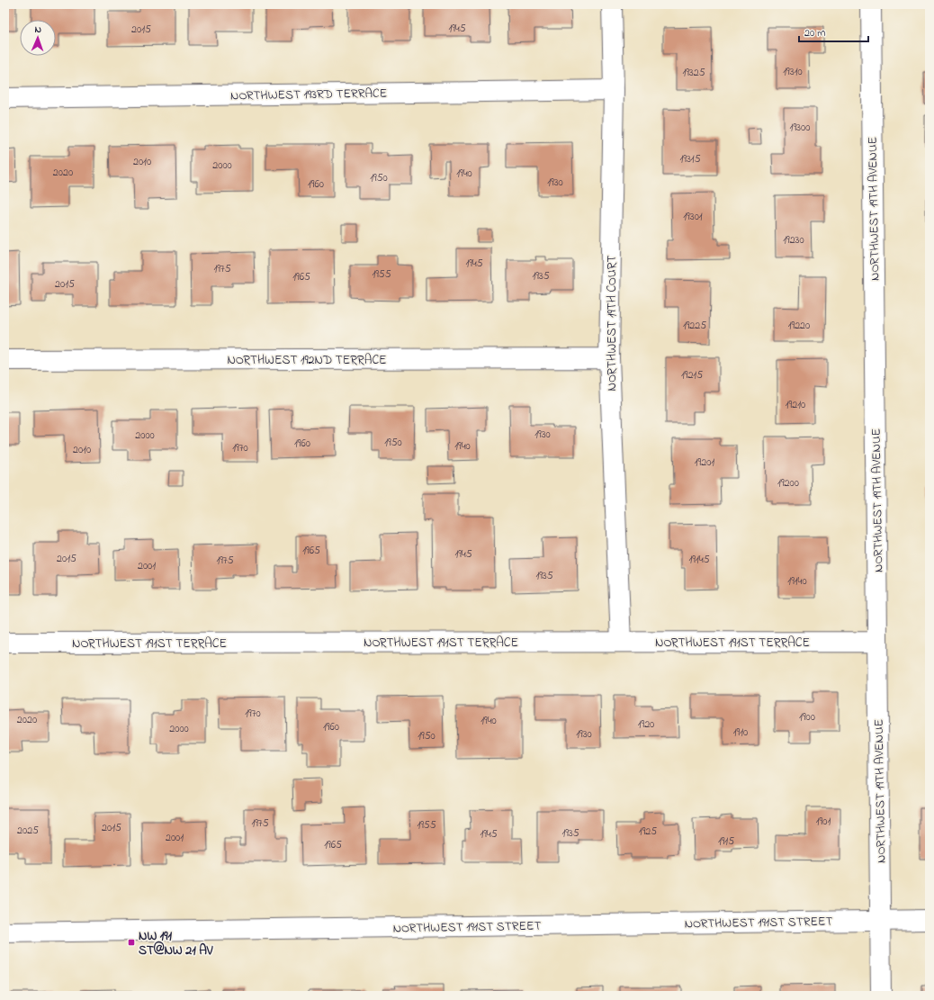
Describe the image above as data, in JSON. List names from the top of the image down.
{
  "streets": {
    "street": [
      "NORTHWEST 193RD TERRACE",
      "NORTHWEST 19TH AVENUE",
      "NORTHWEST 19TH COURT",
      "NORTHWEST 192ND TERRACE",
      "NORTHWEST 191ST TERRACE",
      "NORTHWEST 191ST STREET"
    ]
  },
  "crossings": [
    ["NORTHWEST 193RD TERRACE", "NORTHWEST 19TH COURT"],
    ["NORTHWEST 19TH AVENUE", "NORTHWEST 191ST TERRACE"],
    ["NORTHWEST 19TH AVENUE", "NORTHWEST 191ST STREET"],
    ["NORTHWEST 19TH COURT", "NORTHWEST 192ND TERRACE"],
    ["NORTHWEST 19TH COURT", "NORTHWEST 191ST TERRACE"]
  ],
  "places": {
    "transit": ["NW 191 ST@NW 21 AV"]
  },
  "house_numbers": [
    "1945",
    "2015",
    "19310",
    "19325",
    "19300",
    "19315",
    "2010",
    "2000",
    "2020",
    "1940",
    "1950",
    "1930",
    "1960",
    "19301",
    "19230",
    "1945",
    "1975",
    "1955",
    "1935",
    "1965",
    "2015",
    "19225",
    "19220",
    "19215",
    "19210",
    "1930",
    "2000",
    "1950",
    "1960",
    "1940",
    "1970",
    "2010",
    "19201",
    "19200",
    "1965",
    "1945",
    "2015",
    "19145",
    "1975",
    "2001",
    "1935",
    "19140",
    "1970",
    "1900",
    "2020",
    "1940",
    "1920",
    "1960",
    "2000",
    "1910",
    "1930",
    "1950",
    "1901",
    "1975",
    "1955",
    "2015",
    "2025",
    "1925",
    "1935",
    "1945",
    "2001",
    "1915",
    "1965"
  ],
  "scale_bar": "20 m",
  "north": "top"
}
